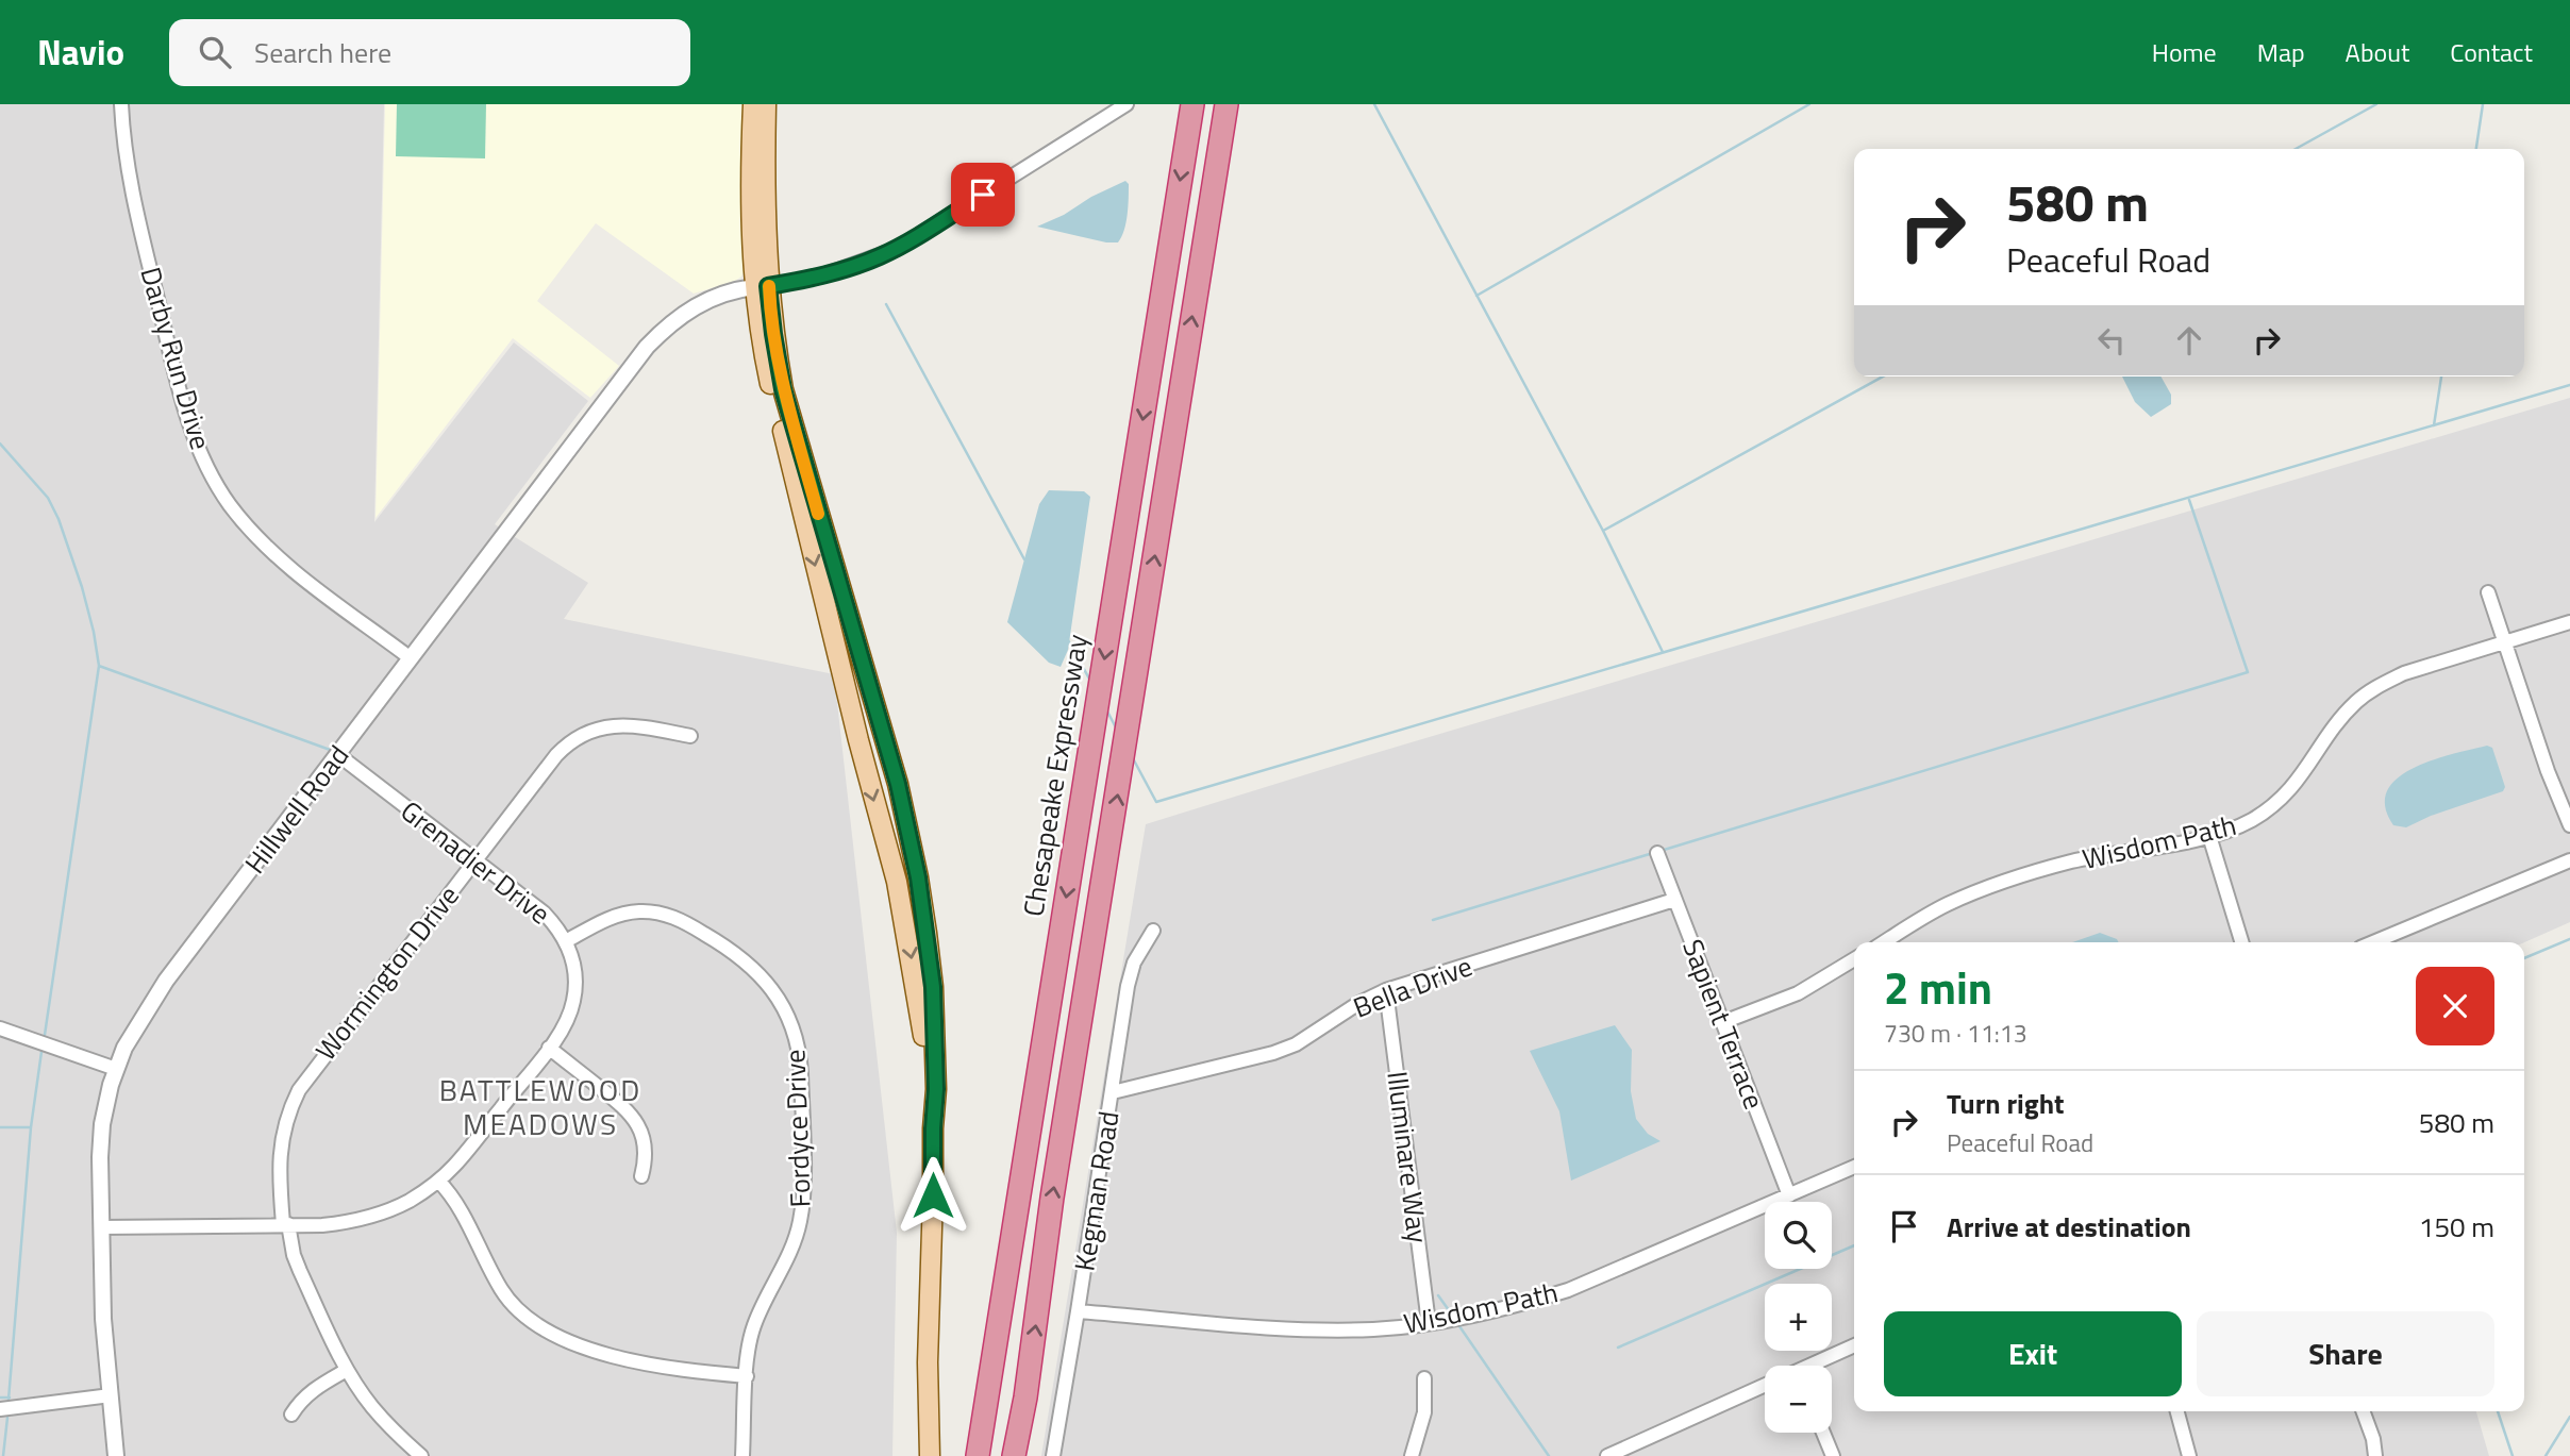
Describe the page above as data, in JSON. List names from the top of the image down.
{
  "streets": {
    "highway": ["Chesapeake Expressway"],
    "street": [
      "Darby Run Drive",
      "Hillwell Road",
      "Wisdom Path",
      "Grenadier Drive",
      "Wormington Drive",
      "Bella Drive",
      "Sapient Terrace",
      "Fordyce Drive",
      "Illuminare Way",
      "Kegman Road"
    ]
  },
  "crossings": [
    ["Darby Run Drive", "Hillwell Road"],
    ["Hillwell Road", "Grenadier Drive"],
    ["Wisdom Path", "Sapient Terrace"],
    ["Wisdom Path", "Illuminare Way"],
    ["Wisdom Path", "Kegman Road"],
    ["Grenadier Drive", "Wormington Drive"],
    ["Grenadier Drive", "Fordyce Drive"],
    ["Bella Drive", "Sapient Terrace"],
    ["Bella Drive", "Illuminare Way"],
    ["Bella Drive", "Kegman Road"]
  ],
  "districts": ["BATTLEWOOD MEADOWS"],
  "page": {
    "header": "Navio",
    "search": "Search here",
    "nav": [
      "Home",
      "Map",
      "About",
      "Contact"
    ],
    "turn": ["580 m", "Peaceful Road"],
    "heading": ["2 min", "730 m · 11:13"],
    "list": [
      {
        "name": "Turn right",
        "note": "Peaceful Road",
        "value": "580 m"
      },
      {
        "name": "Arrive at destination",
        "value": "150 m"
      }
    ],
    "map_buttons": ["+", "−"],
    "buttons": ["Exit", "Share"]
  }
}
